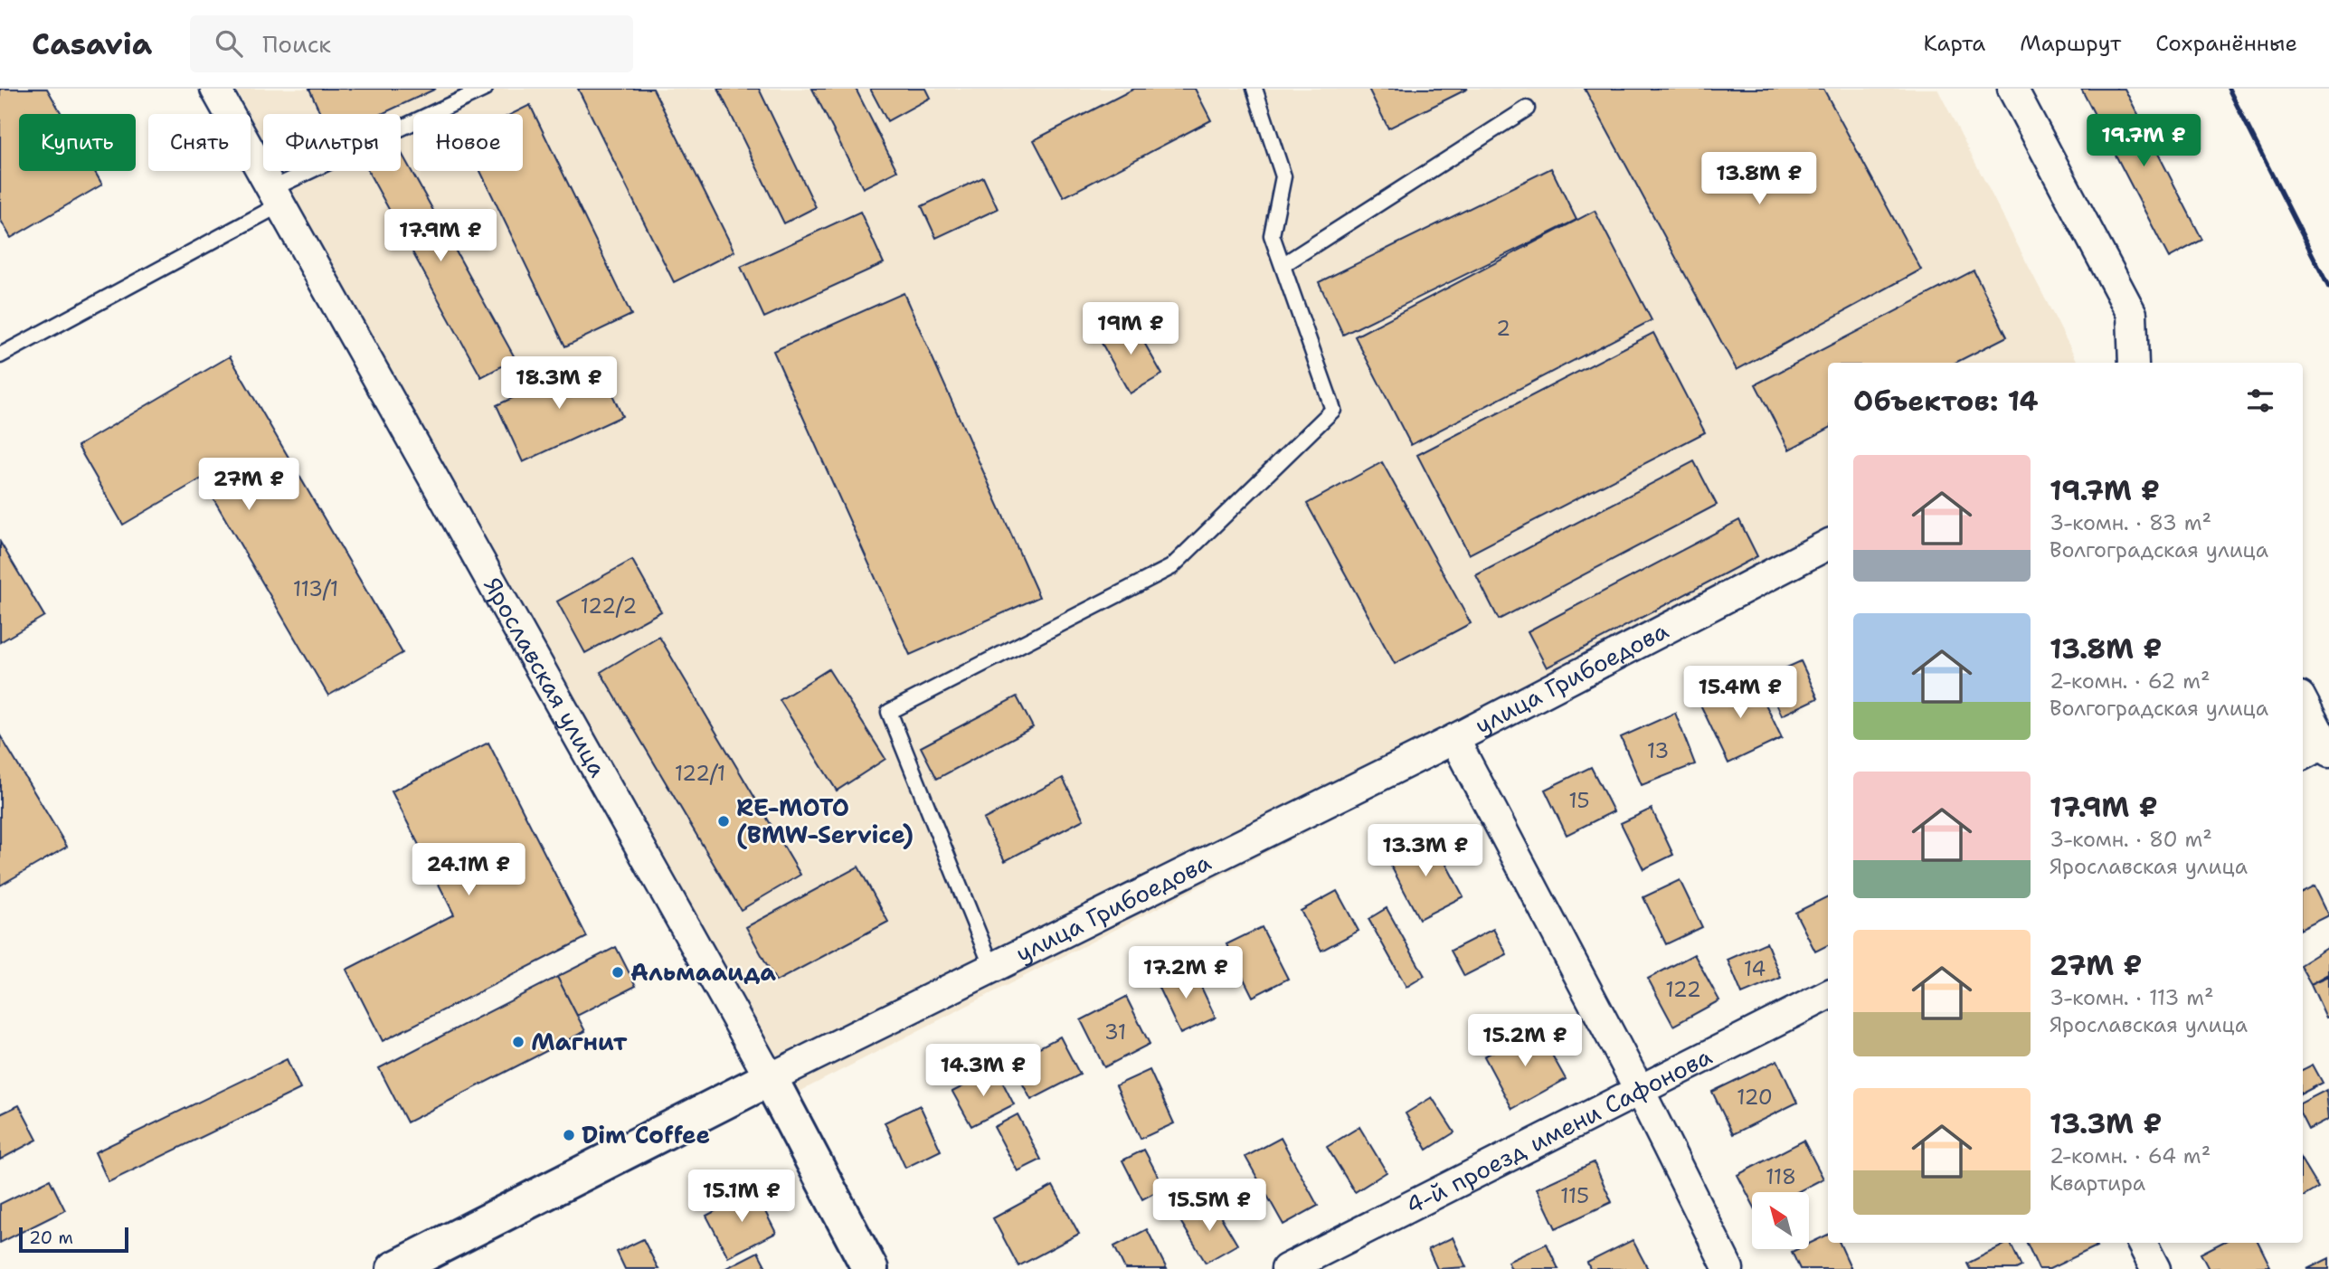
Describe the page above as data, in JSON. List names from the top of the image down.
{
  "streets": {
    "street": ["Ярославская улица", "улица Грибоедова", "4-й проезд имени Сафонова"]
  },
  "crossings": [
    ["Ярославская улица", "улица Грибоедова"]
  ],
  "places": [
    "RE-MOTO (BMW-Service)",
    "Альмааида",
    "Магнит",
    "Dim Coffee"
  ],
  "house_numbers": [
    "2",
    "113/1",
    "122/2",
    "13",
    "122/1",
    "15",
    "14",
    "122",
    "31",
    "120",
    "118",
    "115"
  ],
  "scale_bar": "20 m",
  "north": "top left",
  "page": {
    "header": "Casavia",
    "search": "Поиск",
    "nav": ["Карта", "Маршрут", "Сохранённые"],
    "price": [
      "19.7M ₽",
      "13.8M ₽",
      "17.9M ₽",
      "19M ₽",
      "18.3M ₽",
      "27M ₽",
      "15.4M ₽",
      "13.3M ₽",
      "24.1M ₽",
      "17.2M ₽",
      "15.2M ₽",
      "14.3M ₽",
      "15.1M ₽",
      "15.5M ₽"
    ],
    "chip": [
      "Купить",
      "Снять",
      "Фильтры",
      "Новое"
    ],
    "heading": "Объектов: 14",
    "list": [
      {
        "name": "19.7M ₽",
        "note": "3-комн. · 83 m² · Волгоградская улица"
      },
      {
        "name": "13.8M ₽",
        "note": "2-комн. · 62 m² · Волгоградская улица"
      },
      {
        "name": "17.9M ₽",
        "note": "3-комн. · 80 m² · Ярославская улица"
      },
      {
        "name": "27M ₽",
        "note": "3-комн. · 113 m² · Ярославская улица"
      },
      {
        "name": "13.3M ₽",
        "note": "2-комн. · 64 m² · Квартира"
      }
    ],
    "scale": "20 m"
  }
}
